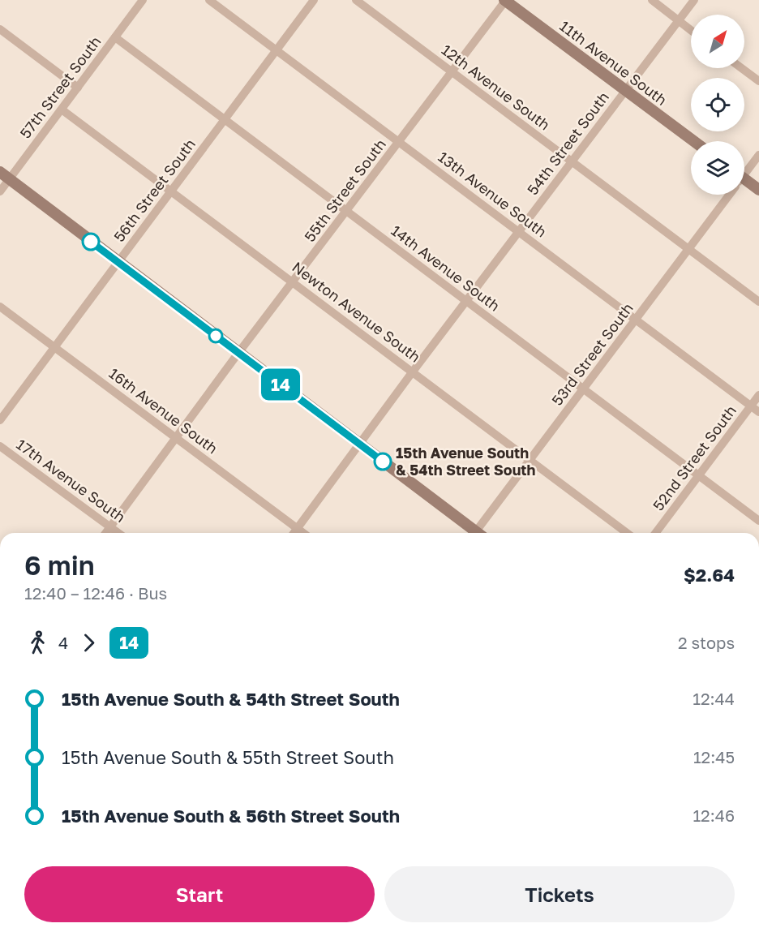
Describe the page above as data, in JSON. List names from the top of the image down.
{
  "streets": {
    "street": [
      "11th Avenue South",
      "57th Street South",
      "12th Avenue South",
      "54th Street South",
      "56th Street South",
      "55th Street South",
      "13th Avenue South",
      "14th Avenue South",
      "Newton Avenue South",
      "53rd Street South",
      "16th Avenue South",
      "52nd Street South",
      "17th Avenue South"
    ]
  },
  "crossings": [
    ["11th Avenue South", "54th Street South"],
    ["11th Avenue South", "55th Street South"],
    ["57th Street South", "14th Avenue South"],
    ["57th Street South", "Newton Avenue South"],
    ["12th Avenue South", "54th Street South"],
    ["12th Avenue South", "55th Street South"],
    ["12th Avenue South", "53rd Street South"],
    ["54th Street South", "13th Avenue South"],
    ["54th Street South", "14th Avenue South"],
    ["54th Street South", "Newton Avenue South"],
    ["54th Street South", "16th Avenue South"],
    ["56th Street South", "13th Avenue South"],
    ["56th Street South", "14th Avenue South"],
    ["56th Street South", "Newton Avenue South"],
    ["56th Street South", "16th Avenue South"],
    ["55th Street South", "13th Avenue South"],
    ["55th Street South", "14th Avenue South"],
    ["55th Street South", "Newton Avenue South"],
    ["55th Street South", "16th Avenue South"],
    ["55th Street South", "17th Avenue South"],
    ["13th Avenue South", "53rd Street South"],
    ["13th Avenue South", "52nd Street South"],
    ["14th Avenue South", "53rd Street South"],
    ["14th Avenue South", "52nd Street South"],
    ["Newton Avenue South", "53rd Street South"]
  ],
  "places": ["15th Avenue South & 54th Street South"],
  "lines": ["bus line 14"],
  "north": "top right",
  "page": {
    "on_map": "14",
    "heading": ["6 min", "12:40 – 12:46 · Bus", "$2.64"],
    "legs": ["4", "14", "2 stops"],
    "list": [
      {
        "name": "15th Avenue South & 54th Street South",
        "value": "12:44"
      },
      {
        "name": "15th Avenue South & 55th Street South",
        "value": "12:45"
      },
      {
        "name": "15th Avenue South & 56th Street South",
        "value": "12:46"
      }
    ],
    "buttons": ["Start", "Tickets"]
  }
}
